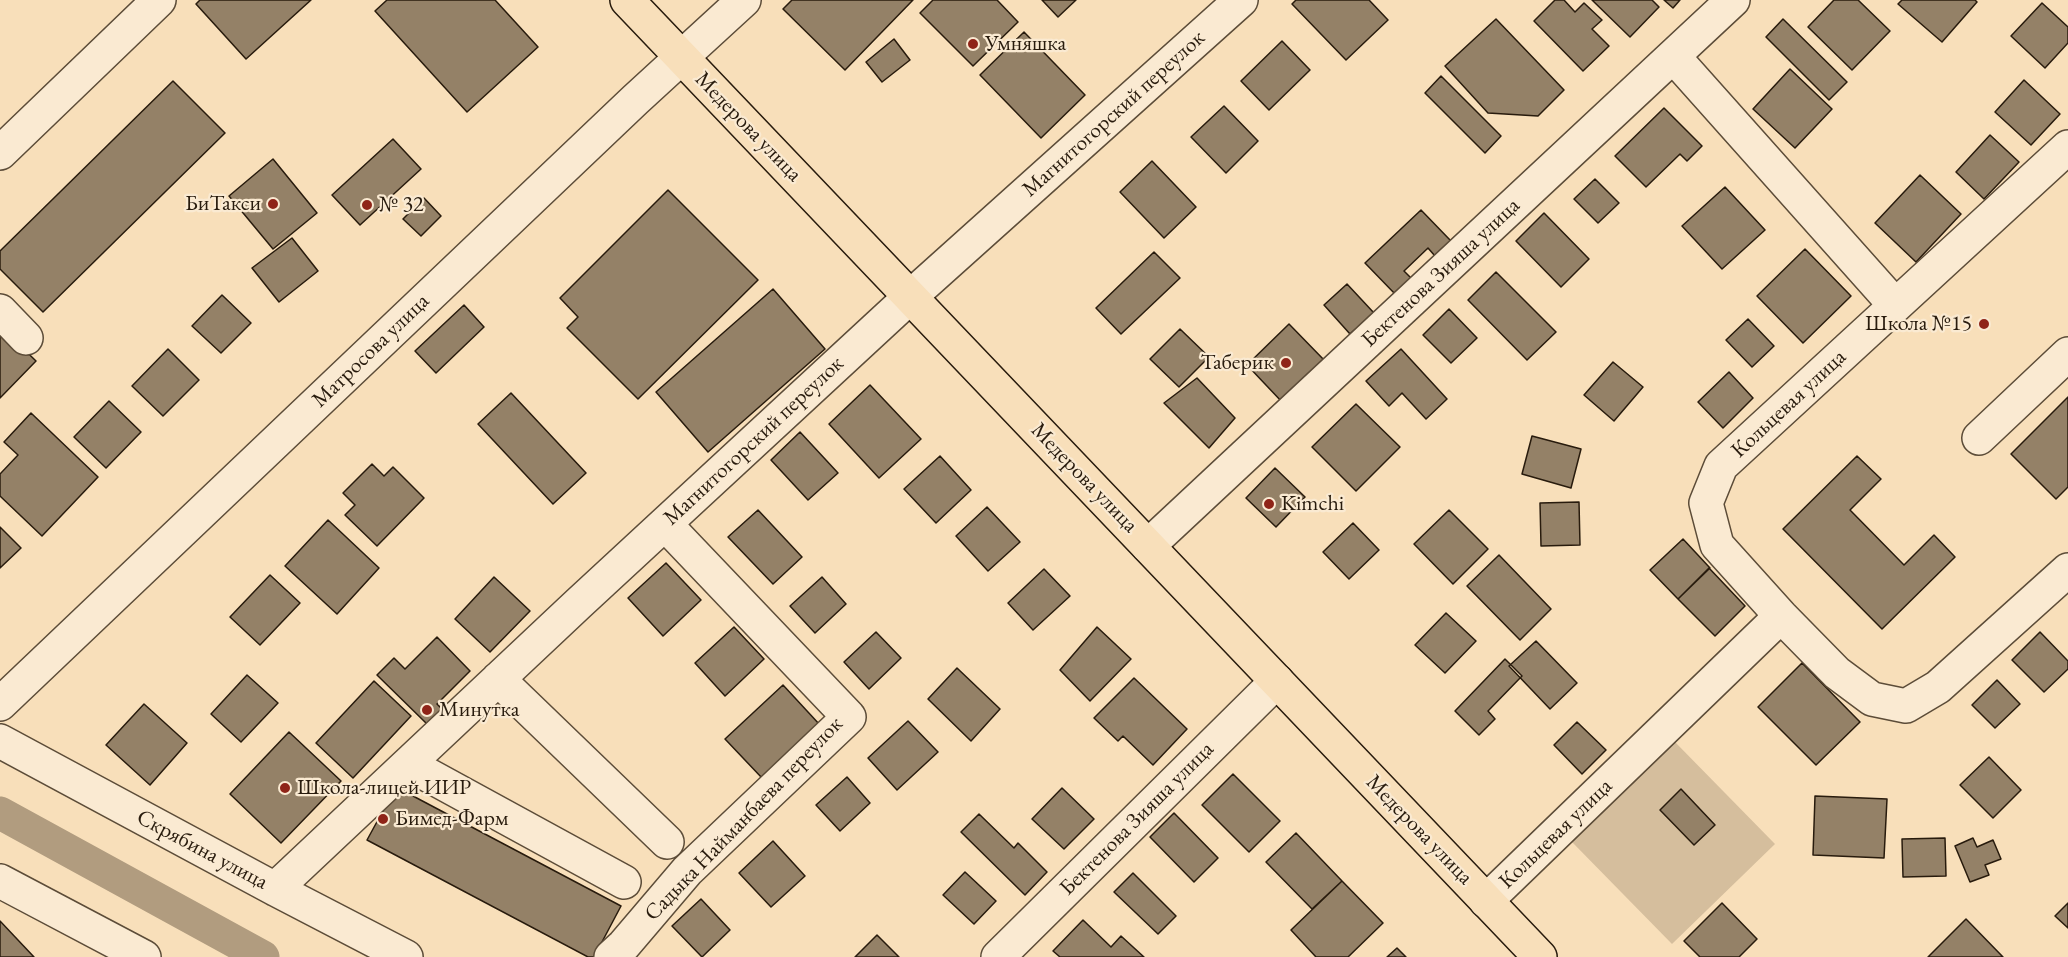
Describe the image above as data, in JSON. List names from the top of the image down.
{
  "streets": {
    "main road": ["Медерова улица"],
    "street": [
      "Магнитогорский переулок",
      "Бектенова Зияша улица",
      "Матросова улица",
      "Кольцевая улица",
      "Садыка Найманбаева переулок",
      "Скрябина улица"
    ]
  },
  "crossings": [
    ["Магнитогорский переулок", "Медерова улица"],
    ["Магнитогорский переулок", "Садыка Найманбаева переулок"],
    ["Магнитогорский переулок", "Скрябина улица"],
    ["Медерова улица", "Бектенова Зияша улица"],
    ["Медерова улица", "Матросова улица"],
    ["Медерова улица", "Кольцевая улица"]
  ],
  "places": [
    "Умняшка",
    "БиТакси",
    "№ 32",
    "Школа №15",
    "Таберик",
    "Kimchi",
    "Минутка",
    "Школа-лицей ИИР",
    "Бимед-Фарм"
  ]
}
